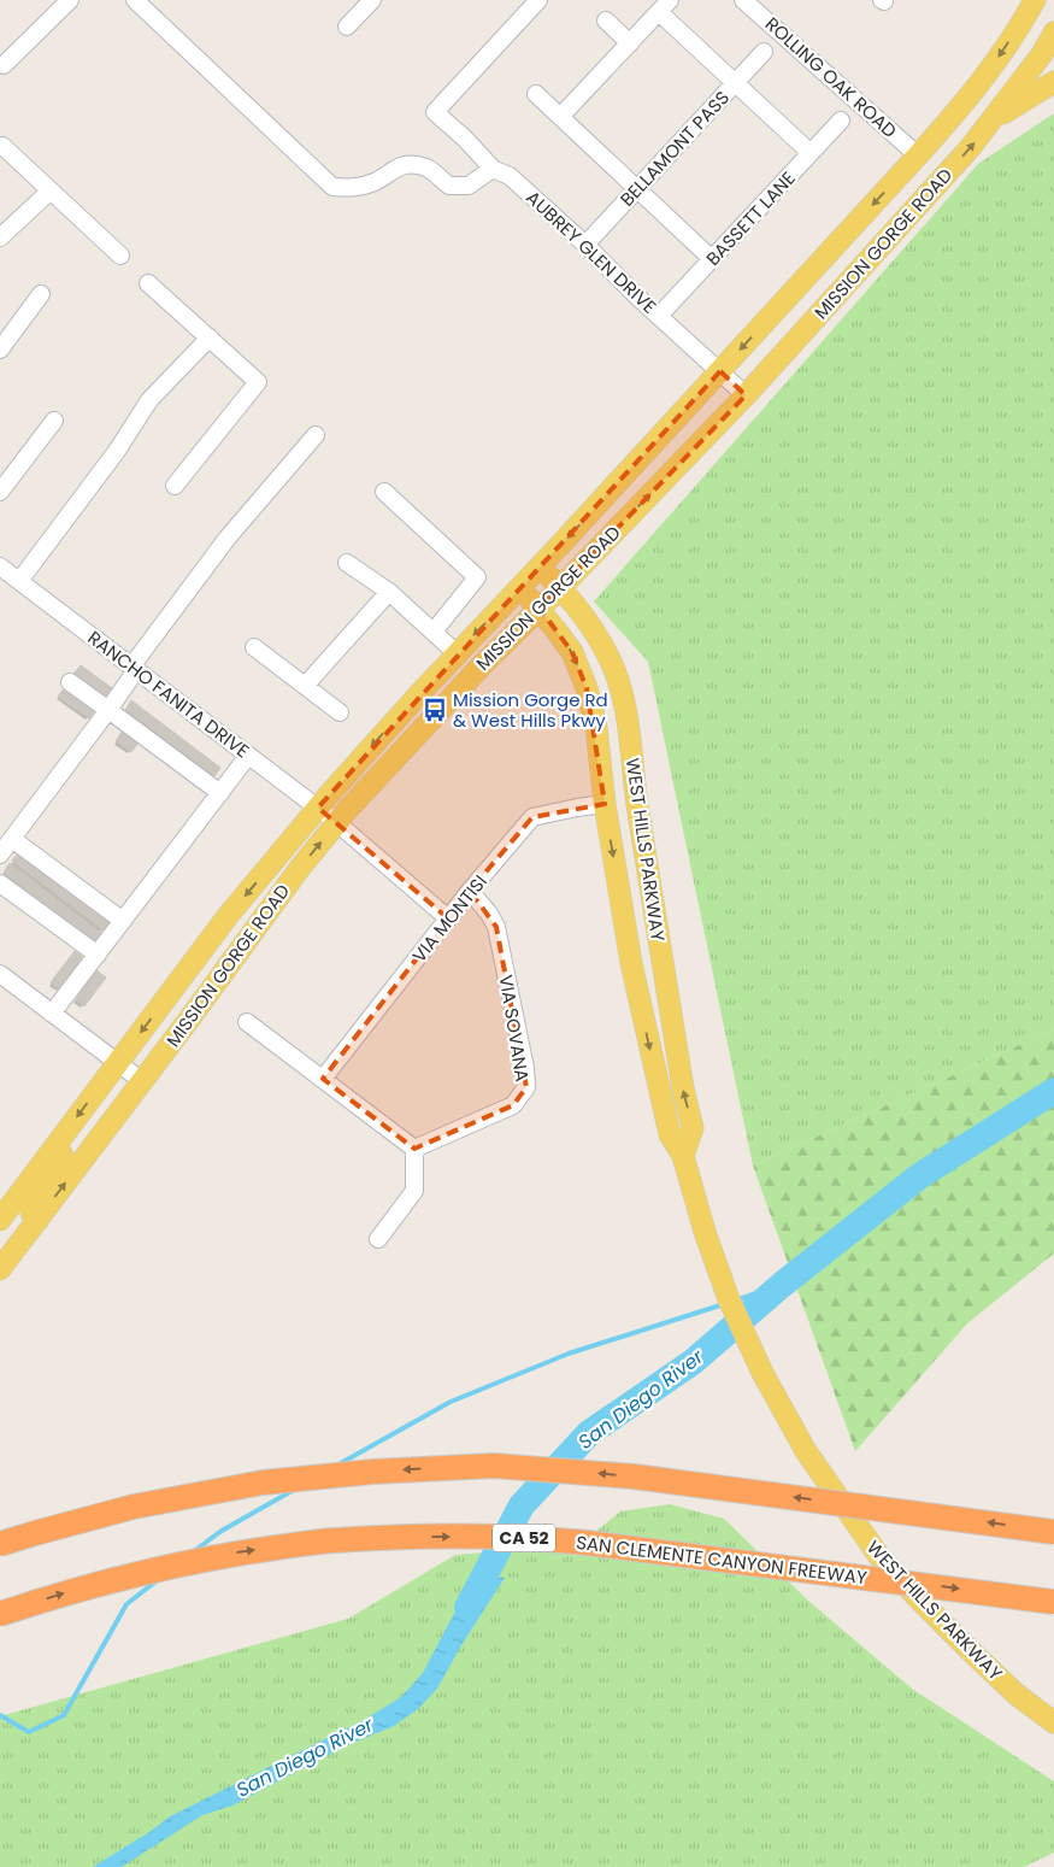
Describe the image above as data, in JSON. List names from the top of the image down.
{
  "streets": {
    "highway": ["CA 52", "SAN CLEMENTE CANYON FREEWAY"],
    "main road": ["MISSION GORGE ROAD", "WEST HILLS PARKWAY"],
    "street": [
      "ROLLING OAK ROAD",
      "BELLAMONT PASS",
      "BASSETT LANE",
      "AUBREY GLEN DRIVE",
      "RANCHO FANITA DRIVE",
      "VIA MONTISI",
      "VIA SOVANA"
    ]
  },
  "crossings": [
    ["ROLLING OAK ROAD", "MISSION GORGE ROAD"],
    ["BELLAMONT PASS", "AUBREY GLEN DRIVE"],
    ["BASSETT LANE", "AUBREY GLEN DRIVE"],
    ["MISSION GORGE ROAD", "AUBREY GLEN DRIVE"],
    ["MISSION GORGE ROAD", "RANCHO FANITA DRIVE"],
    ["MISSION GORGE ROAD", "WEST HILLS PARKWAY"],
    ["RANCHO FANITA DRIVE", "VIA MONTISI"],
    ["WEST HILLS PARKWAY", "VIA MONTISI"],
    ["VIA MONTISI", "VIA SOVANA"]
  ],
  "water": ["San Diego River"],
  "places": {
    "bus stop": ["Mission Gorge Rd & West Hills Pkwy"]
  }
}
